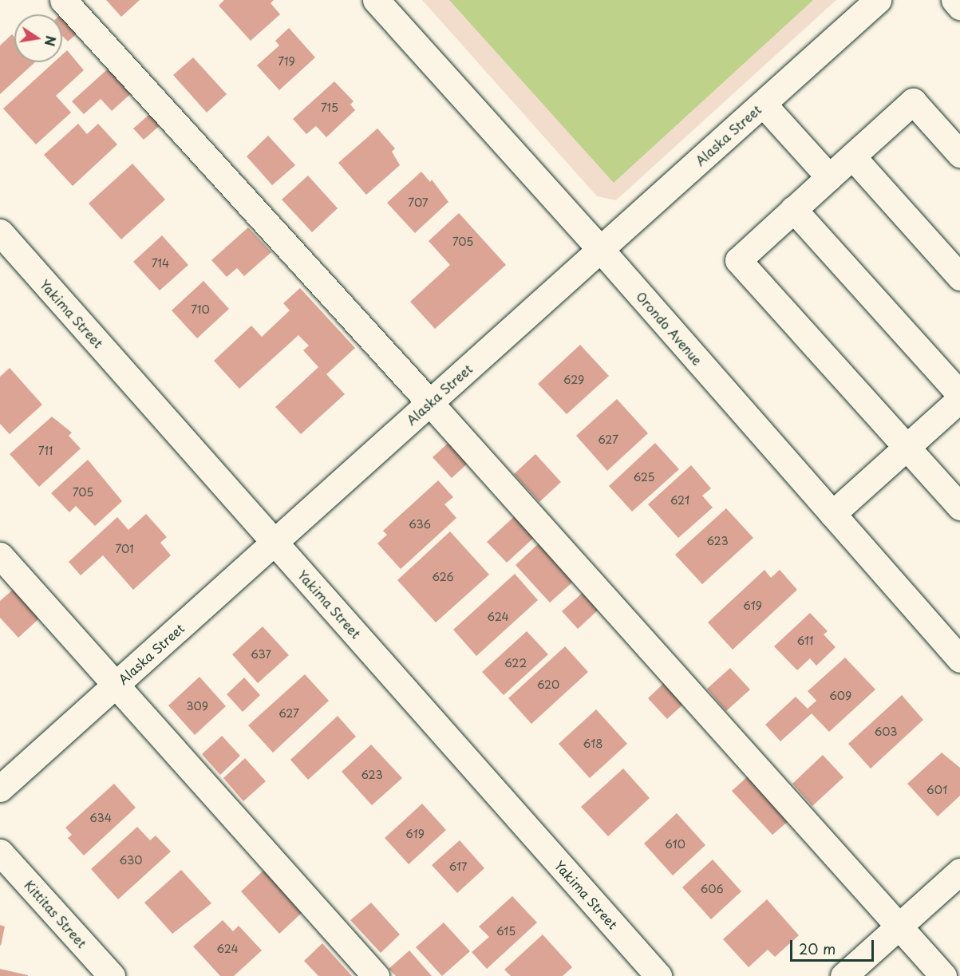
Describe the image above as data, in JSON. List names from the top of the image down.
{
  "streets": {
    "street": [
      "Alaska Street",
      "Yakima Street",
      "Orondo Avenue",
      "Kittitas Street"
    ]
  },
  "crossings": [
    ["Alaska Street", "Yakima Street"],
    ["Alaska Street", "Orondo Avenue"]
  ],
  "house_numbers": [
    "719",
    "715",
    "707",
    "705",
    "714",
    "710",
    "629",
    "627",
    "711",
    "625",
    "705",
    "621",
    "636",
    "623",
    "701",
    "626",
    "619",
    "624",
    "611",
    "637",
    "622",
    "620",
    "609",
    "309",
    "627",
    "603",
    "618",
    "623",
    "601",
    "634",
    "619",
    "610",
    "630",
    "617",
    "606",
    "615",
    "624"
  ],
  "scale_bar": "20 m",
  "north": "right"
}
